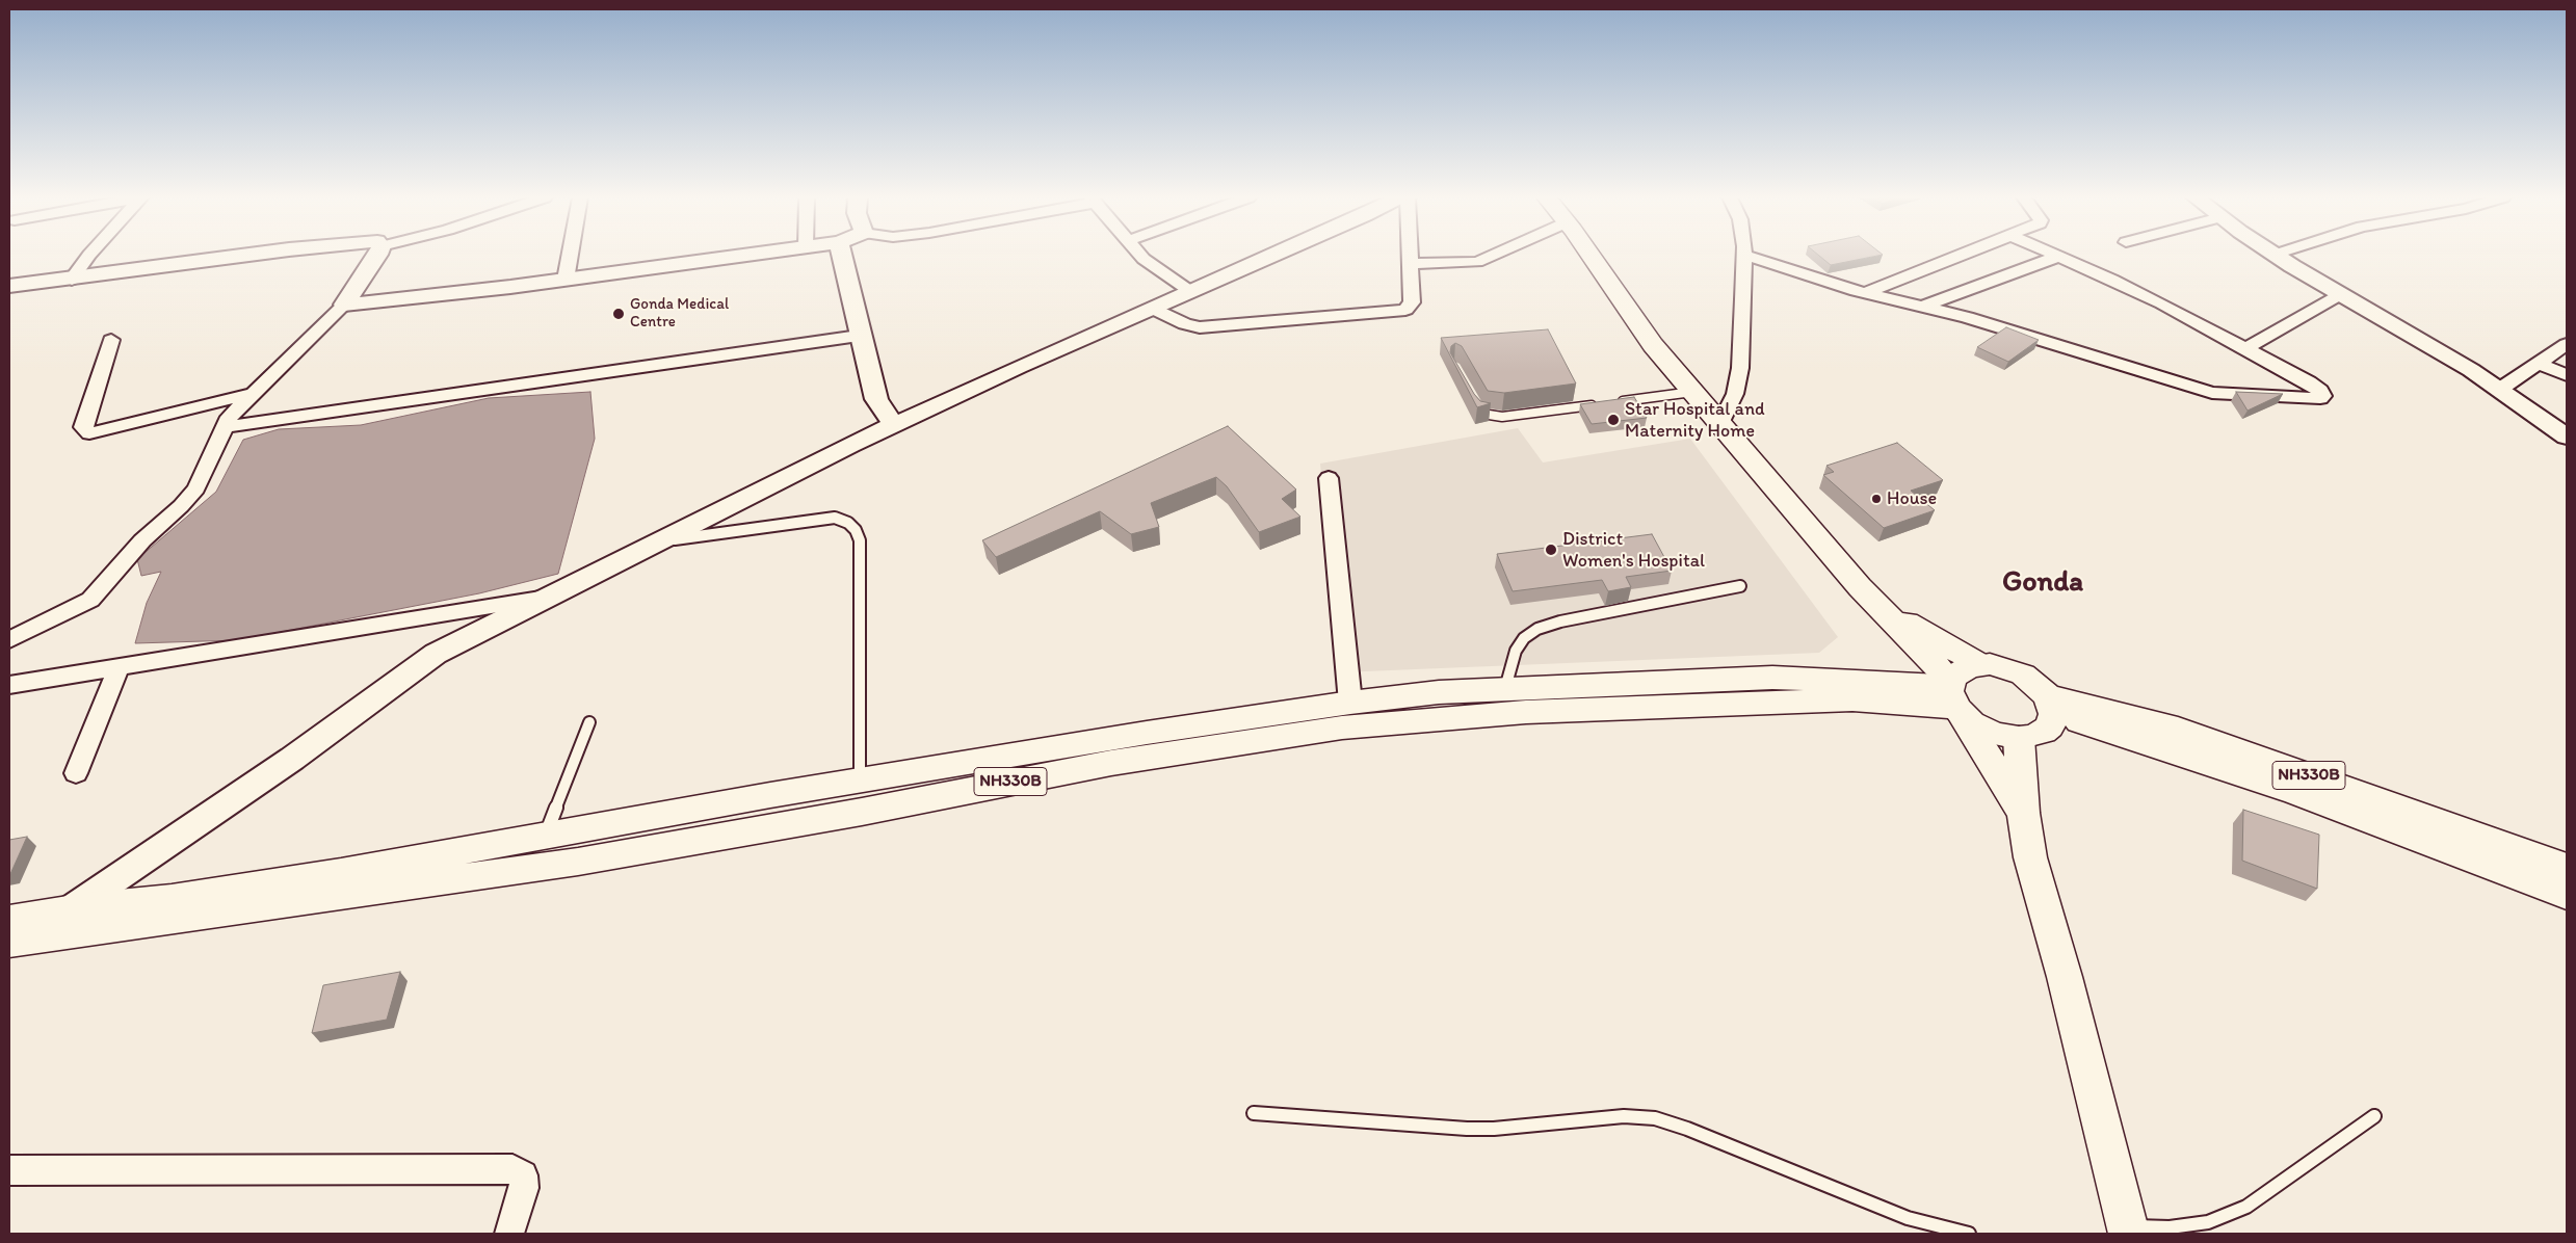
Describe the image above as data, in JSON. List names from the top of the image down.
{
  "streets": {
    "main road": ["NH330B"]
  },
  "districts": ["Gonda"],
  "places": [
    "Gonda Medical Centre",
    "Star Hospital and Maternity Home",
    "House",
    "District Women's Hospital"
  ]
}
